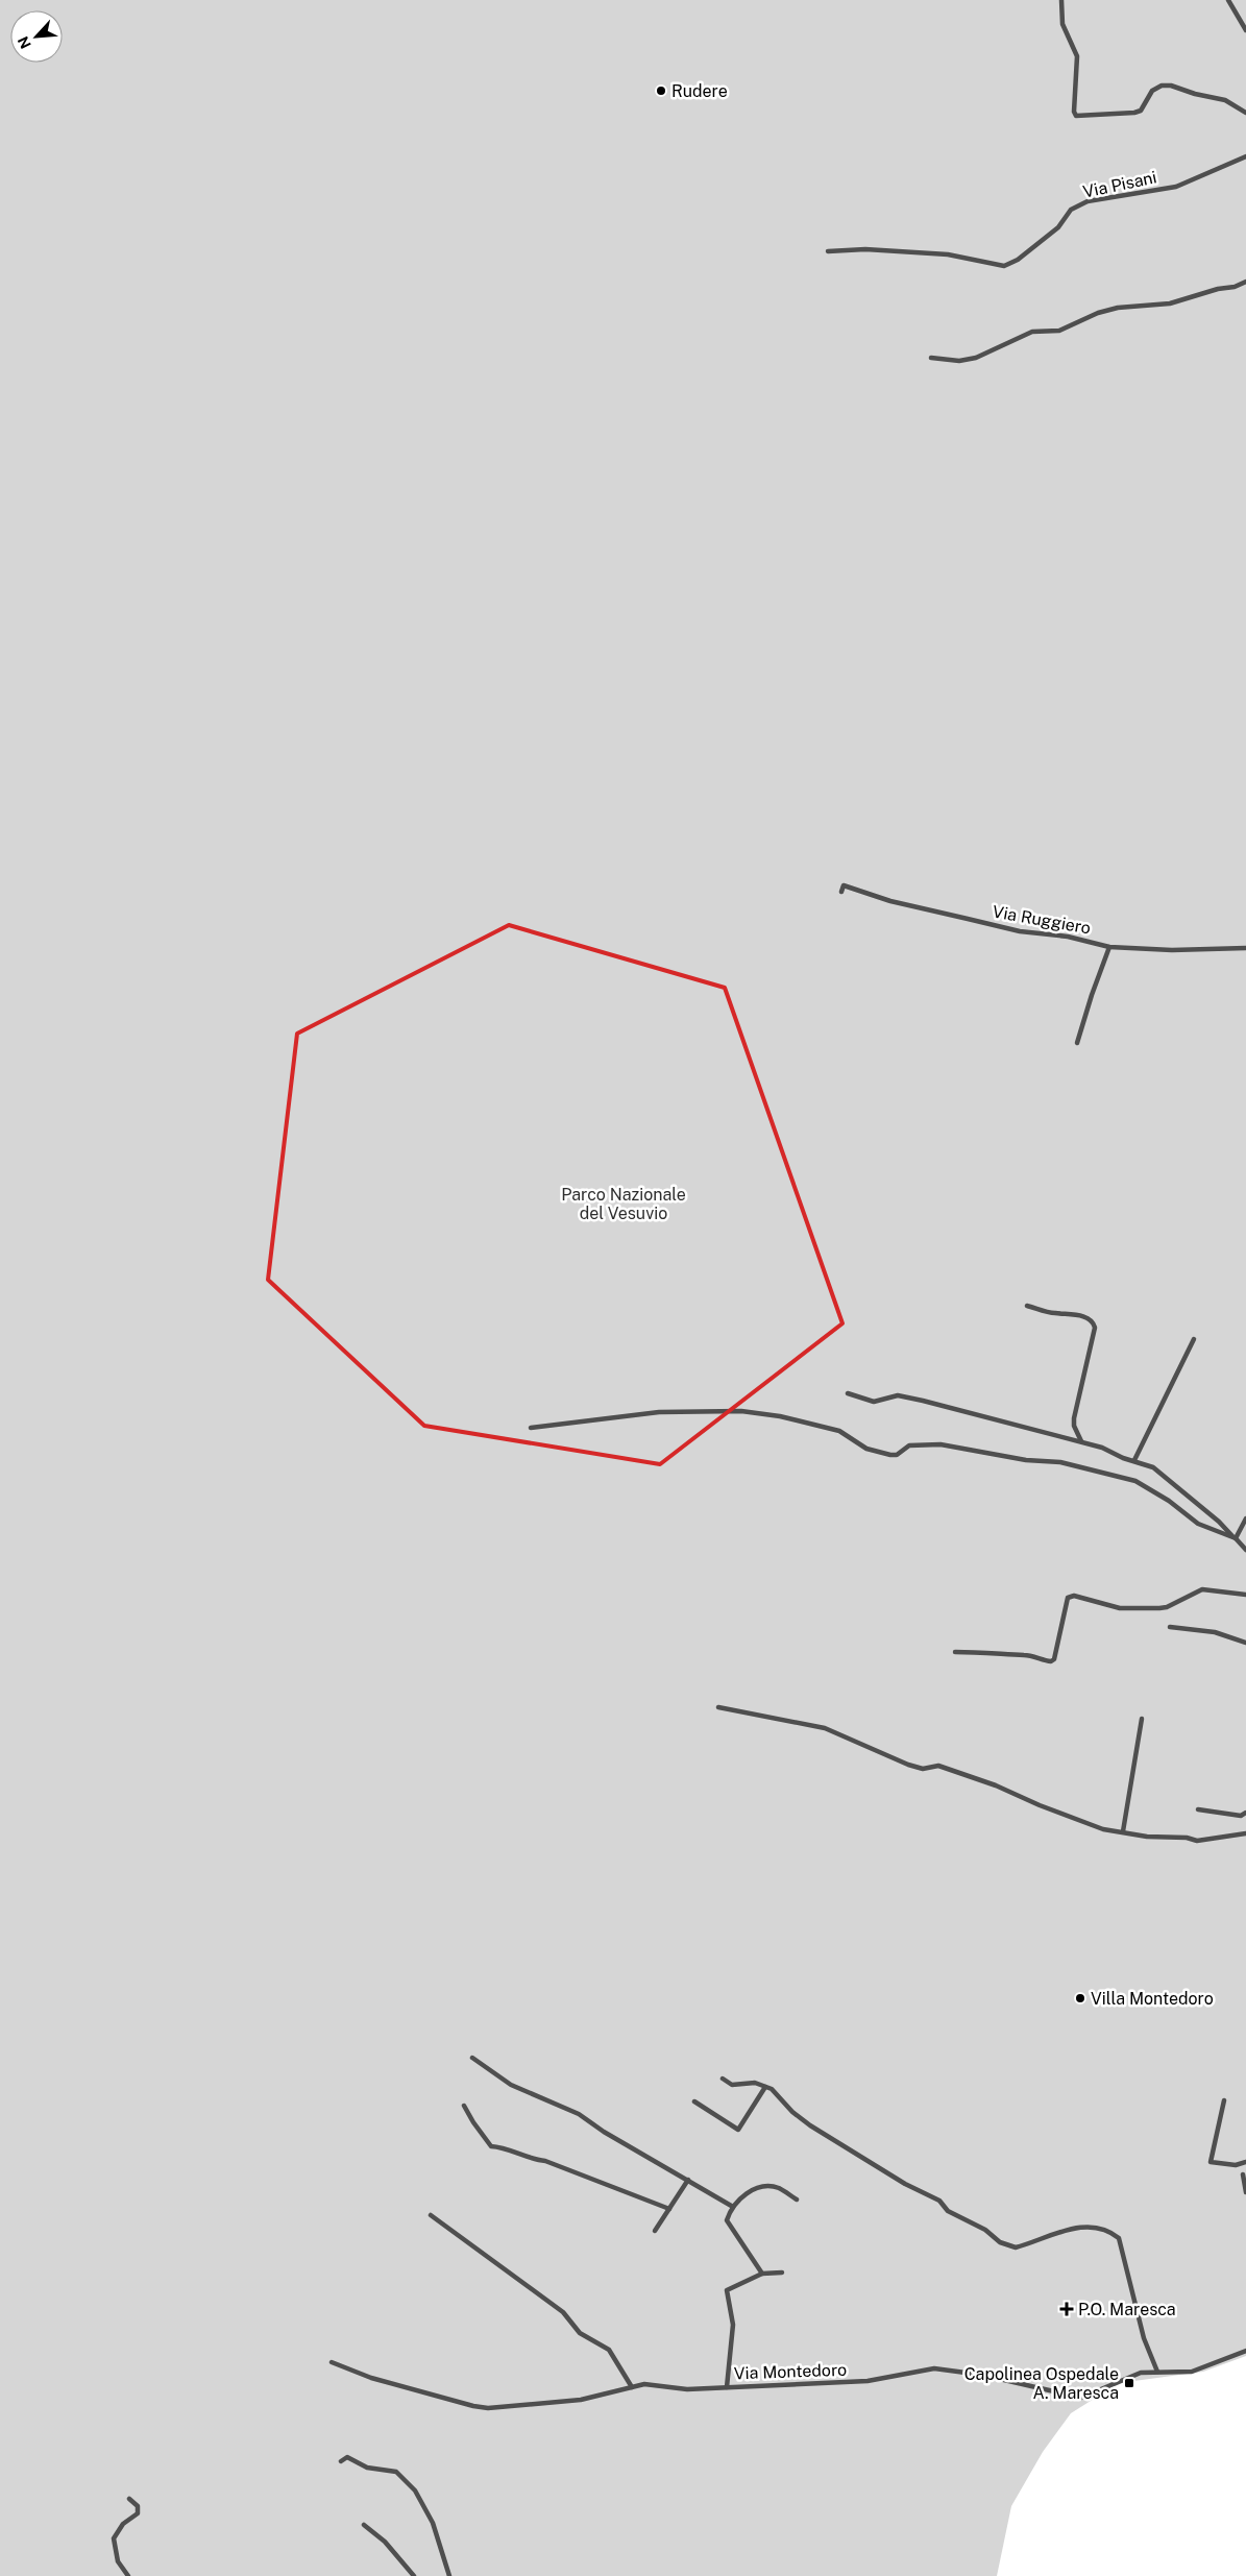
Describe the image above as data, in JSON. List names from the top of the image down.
{
  "streets": {
    "street": ["Via Pisani", "Via Ruggiero", "Via Montedoro"]
  },
  "parks": ["Parco Nazionale del Vesuvio"],
  "places": {
    "other": ["Rudere", "Villa Montedoro"],
    "health": ["P.O. Maresca"],
    "transit": ["Capolinea Ospedale A. Maresca"]
  },
  "north": "bottom left"
}
